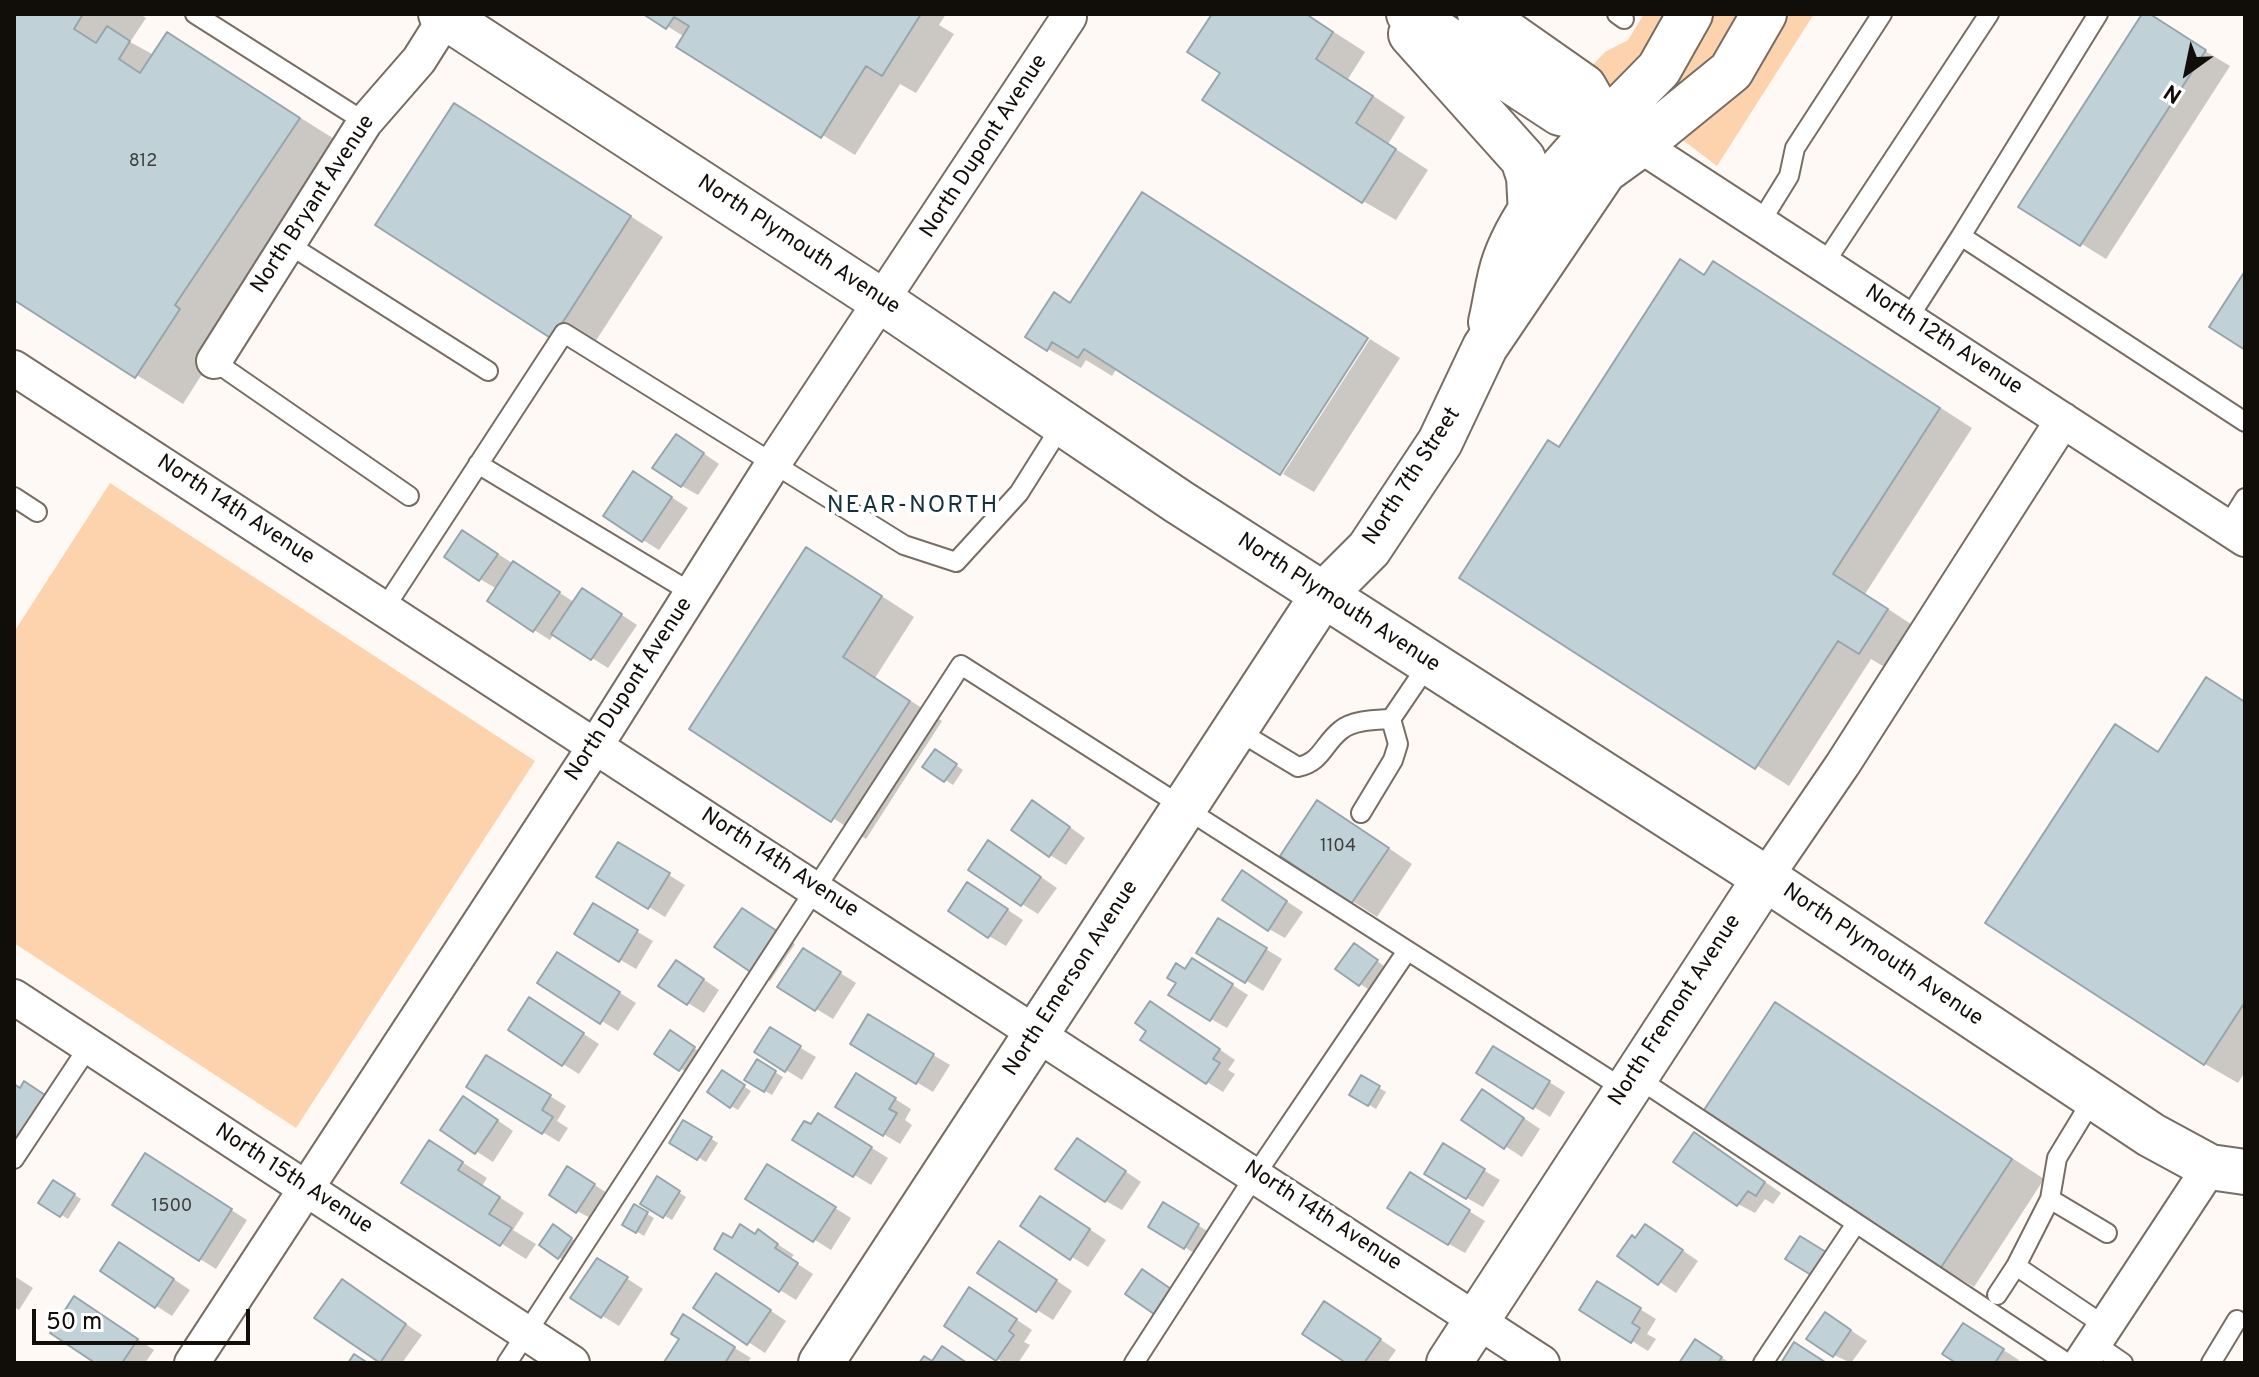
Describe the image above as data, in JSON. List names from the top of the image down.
{
  "streets": {
    "main road": [
      "North Plymouth Avenue",
      "North 7th Street",
      "North Emerson Avenue",
      "North Fremont Avenue"
    ],
    "street": [
      "North Dupont Avenue",
      "North Bryant Avenue",
      "North 12th Avenue",
      "North 14th Avenue",
      "North 15th Avenue"
    ]
  },
  "crossings": [
    ["North Dupont Avenue", "North Plymouth Avenue"],
    ["North Dupont Avenue", "North 14th Avenue"],
    ["North Dupont Avenue", "North 15th Avenue"],
    ["North Bryant Avenue", "North Plymouth Avenue"],
    ["North Plymouth Avenue", "North 7th Street"],
    ["North Plymouth Avenue", "North Emerson Avenue"],
    ["North Plymouth Avenue", "North Fremont Avenue"],
    ["North 12th Avenue", "North 7th Street"],
    ["North 12th Avenue", "North Fremont Avenue"],
    ["North 7th Street", "North Emerson Avenue"],
    ["North 14th Avenue", "North Emerson Avenue"],
    ["North 14th Avenue", "North Fremont Avenue"]
  ],
  "districts": ["NEAR-NORTH"],
  "house_numbers": ["812", "1104", "1500"],
  "scale_bar": "50 m",
  "north": "bottom left"
}
